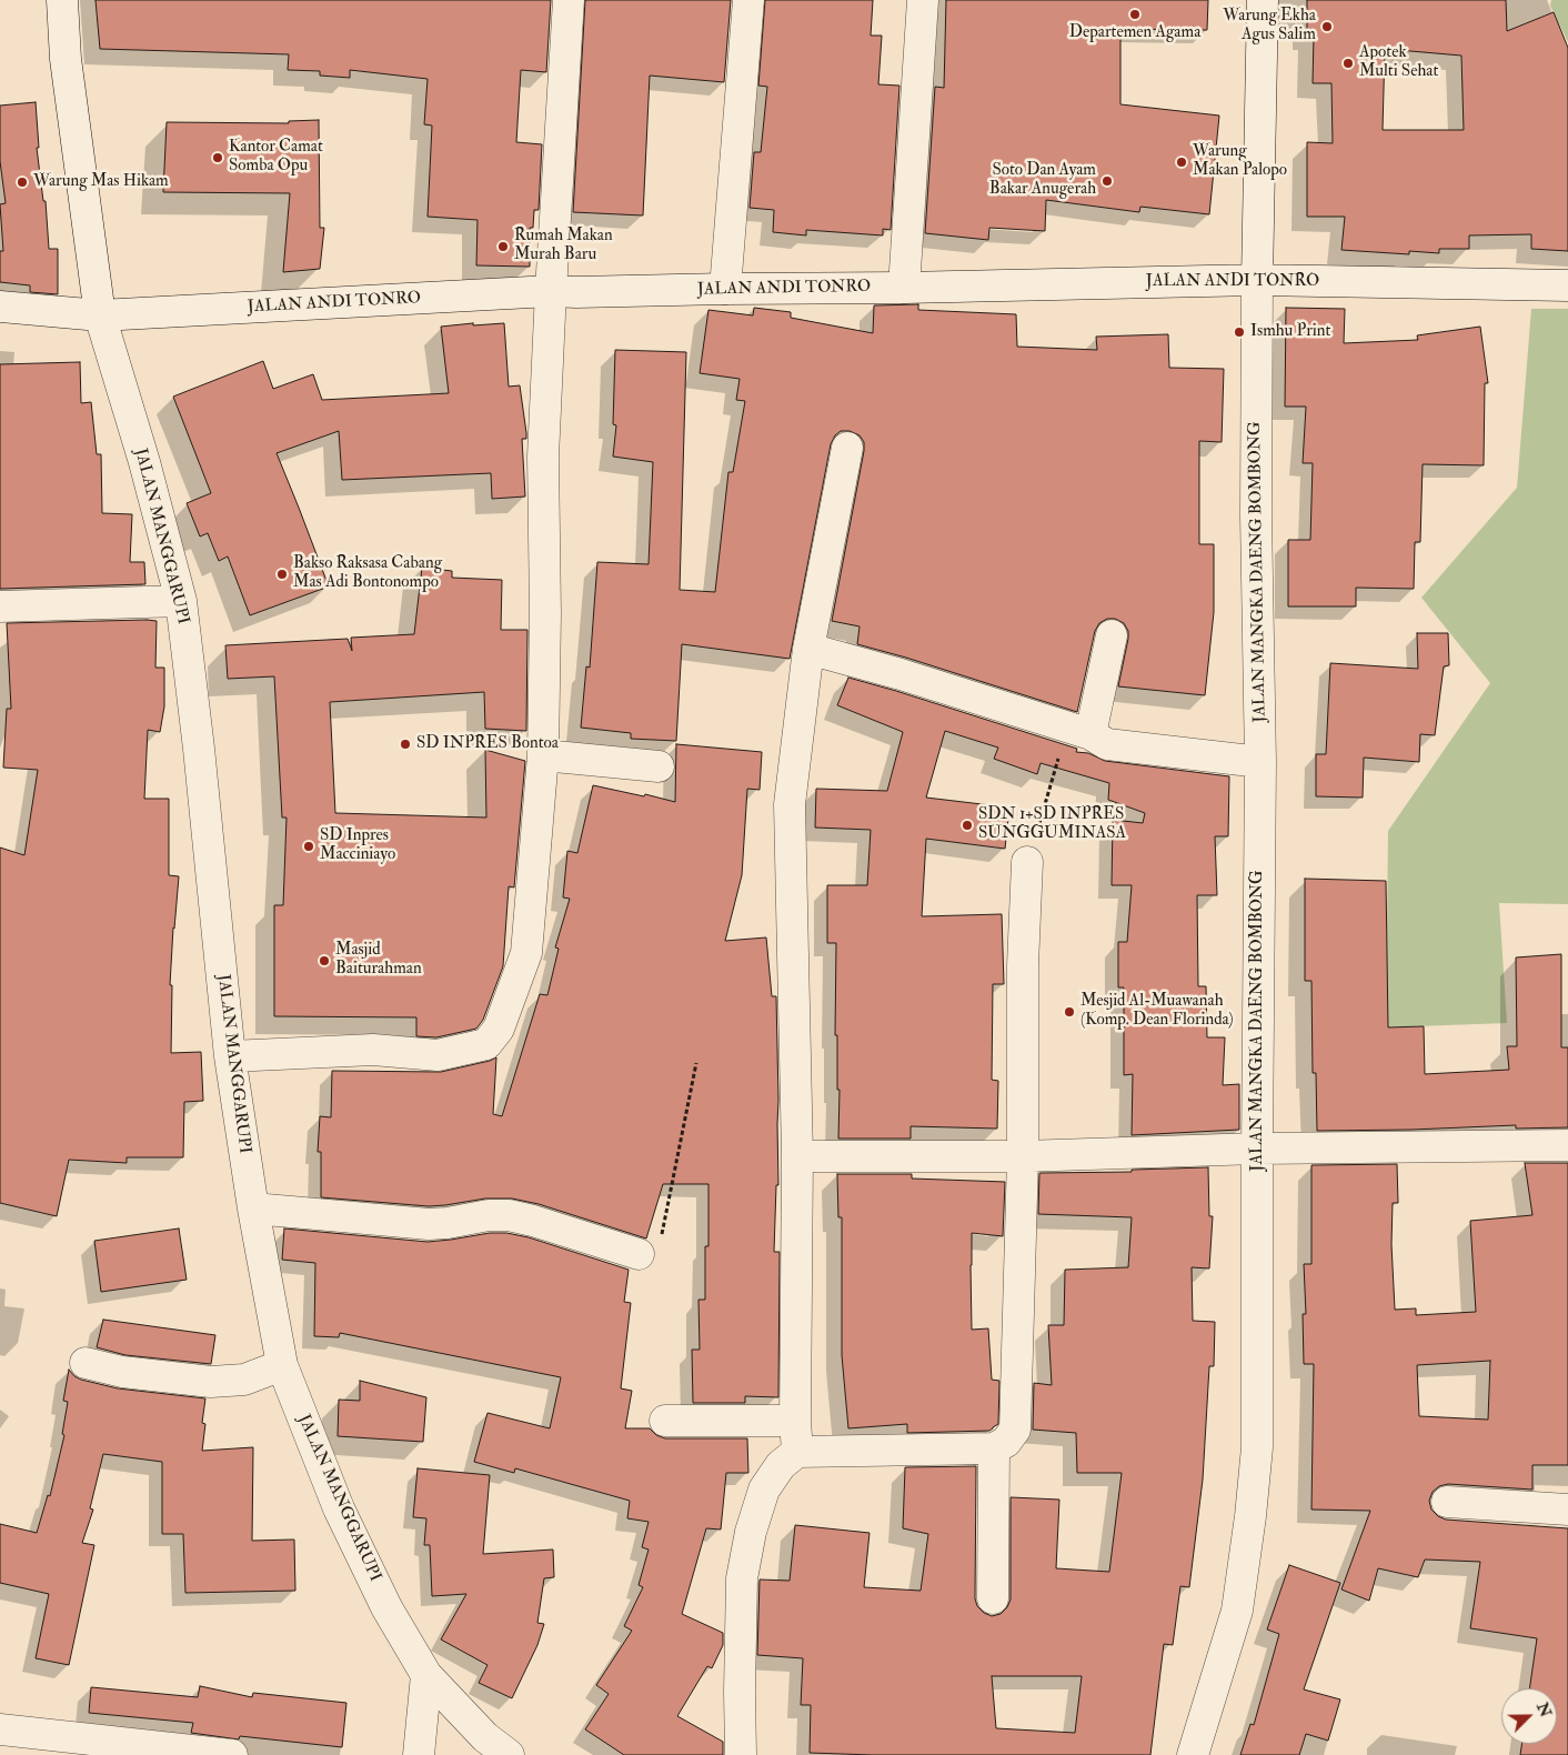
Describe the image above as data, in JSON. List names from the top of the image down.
{
  "streets": {
    "street": ["JALAN ANDI TONRO", "JALAN MANGGARUPI", "JALAN MANGKA DAENG BOMBONG"]
  },
  "crossings": [
    ["JALAN ANDI TONRO", "JALAN MANGGARUPI"],
    ["JALAN ANDI TONRO", "JALAN MANGKA DAENG BOMBONG"]
  ],
  "places": [
    "Departemen Agama",
    "Warung Ekha Agus Salim",
    "Apotek Multi Sehat",
    "Kantor Camat Somba Opu",
    "Warung Makan Palopo",
    "Soto Dan Ayam Bakar Anugerah",
    "Warung Mas Hikam",
    "Rumah Makan Murah Baru",
    "Ismhu Print",
    "Bakso Raksasa Cabang Mas Adi Bontonompo",
    "SD INPRES Bontoa",
    "SDN 1+SD INPRES SUNGGUMINASA",
    "SD Inpres Macciniayo",
    "Masjid Baiturahman",
    "Mesjid Al-Muawanah (Komp. Dean Florinda)"
  ],
  "north": "top right"
}
